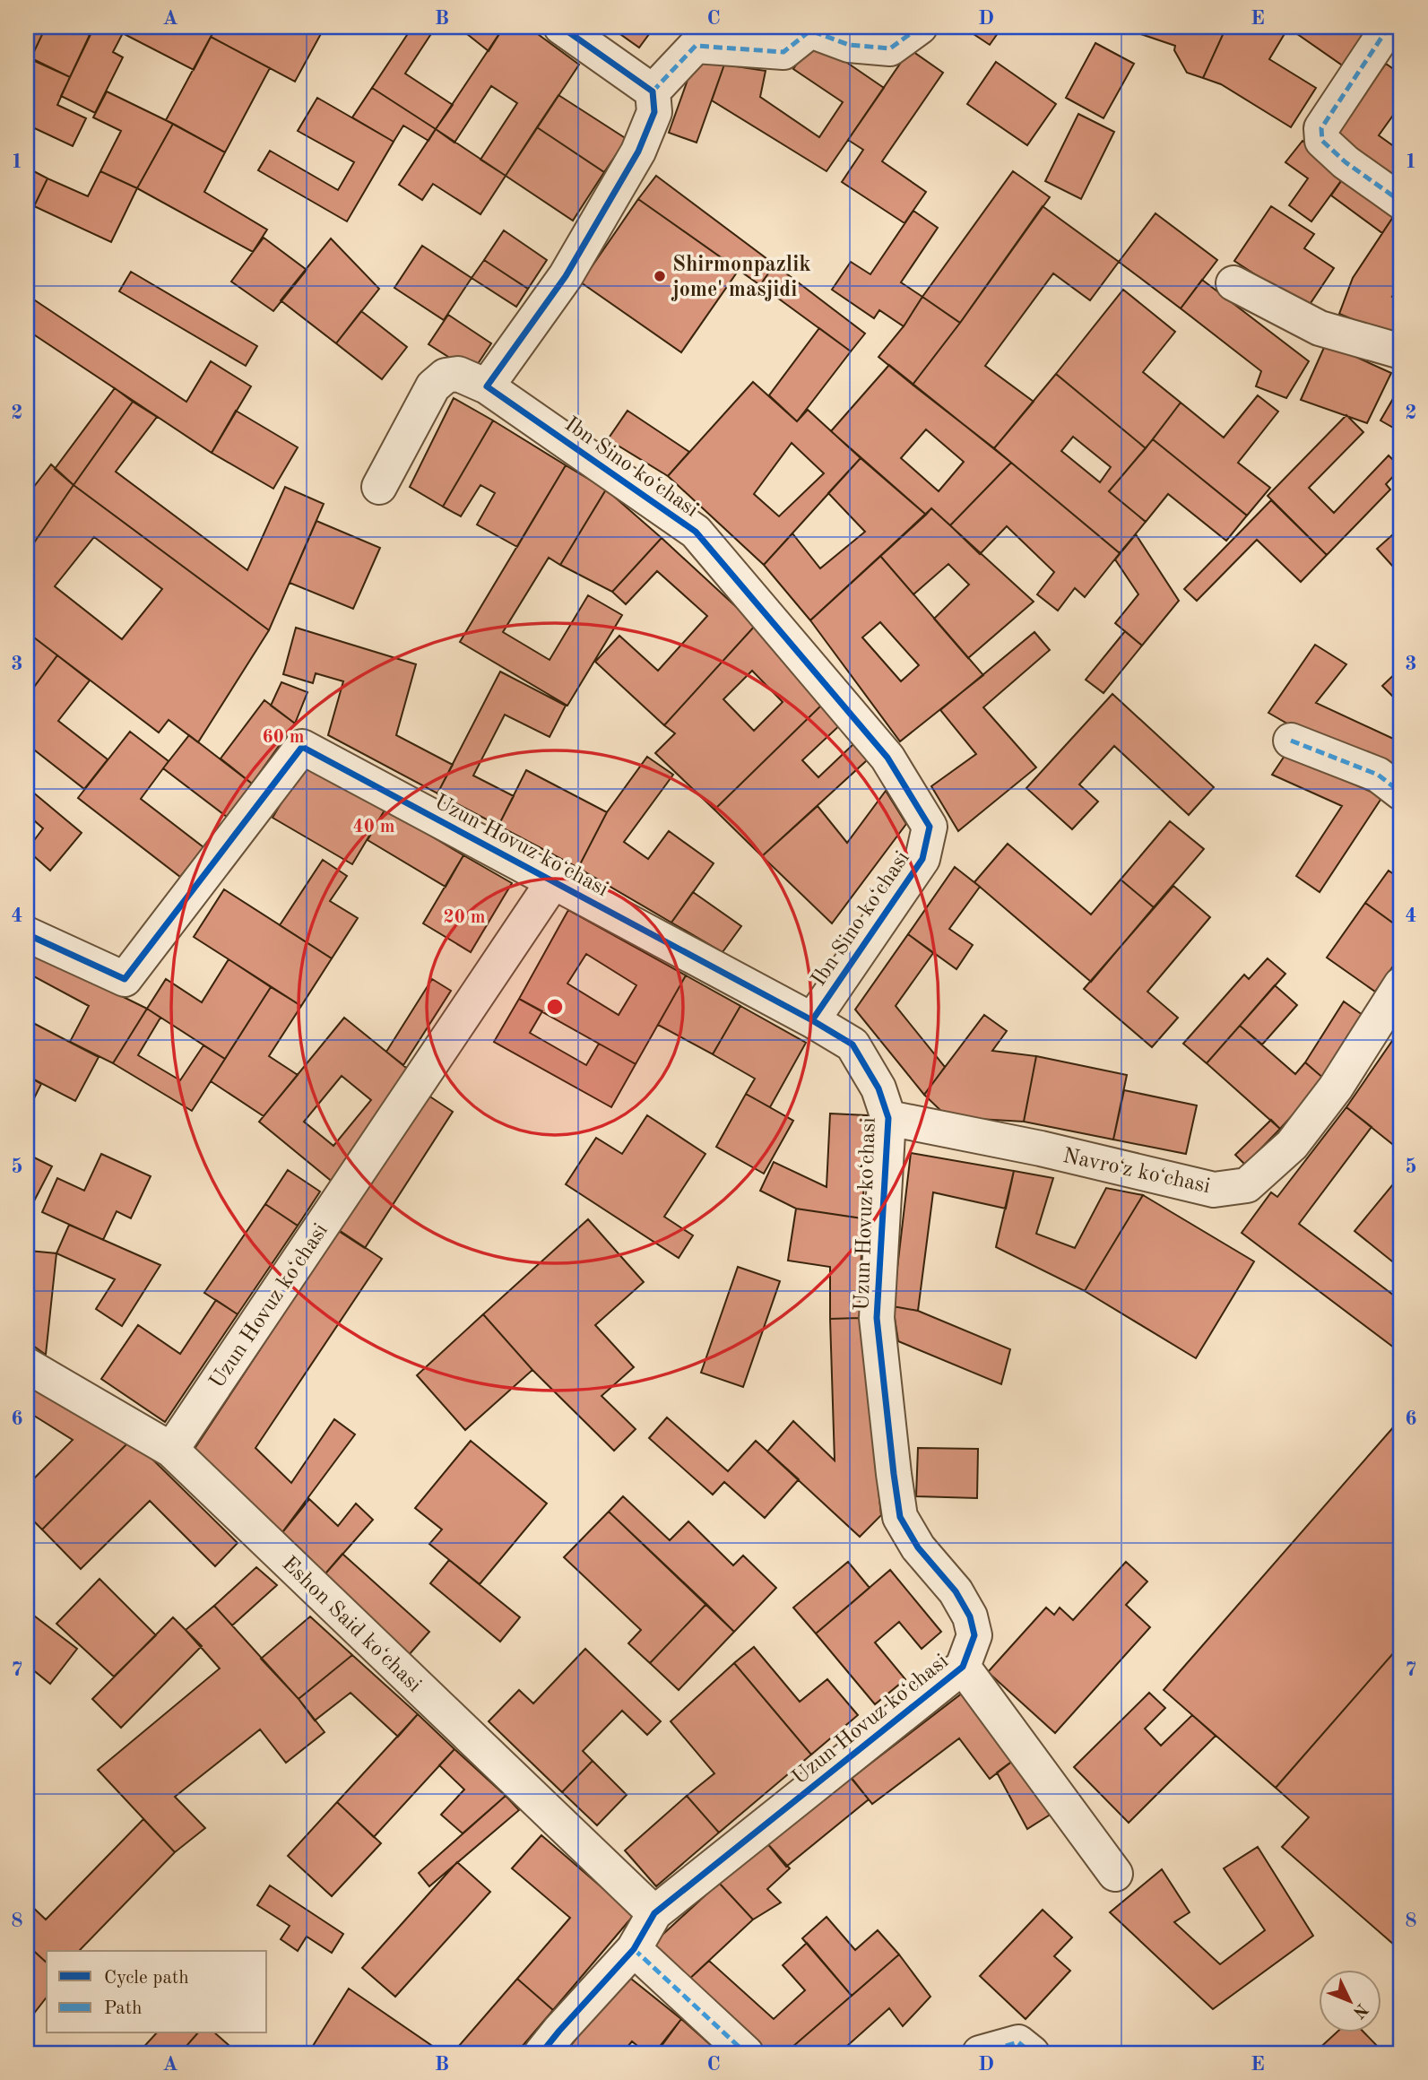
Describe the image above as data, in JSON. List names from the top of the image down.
{
  "streets": {
    "street": [
      "Ibn Sino koʻchasi",
      "Uzun Hovuz koʻchasi",
      "Navroʻz koʻchasi",
      "Eshon Said koʻchasi"
    ]
  },
  "crossings": [
    ["Ibn Sino koʻchasi", "Uzun Hovuz koʻchasi"],
    ["Uzun Hovuz koʻchasi", "Navroʻz koʻchasi"],
    ["Uzun Hovuz koʻchasi", "Eshon Said koʻchasi"]
  ],
  "places": ["Shirmonpazlik jome' masjidi"],
  "legend": ["Cycle path", "Path"],
  "north": "bottom right",
  "grid": {
    "columns": [
      "A",
      "B",
      "C",
      "D",
      "E"
    ],
    "rows": [
      "1",
      "2",
      "3",
      "4",
      "5",
      "6",
      "7",
      "8"
    ]
  },
  "rings": ["60 m", "40 m", "20 m"]
}
